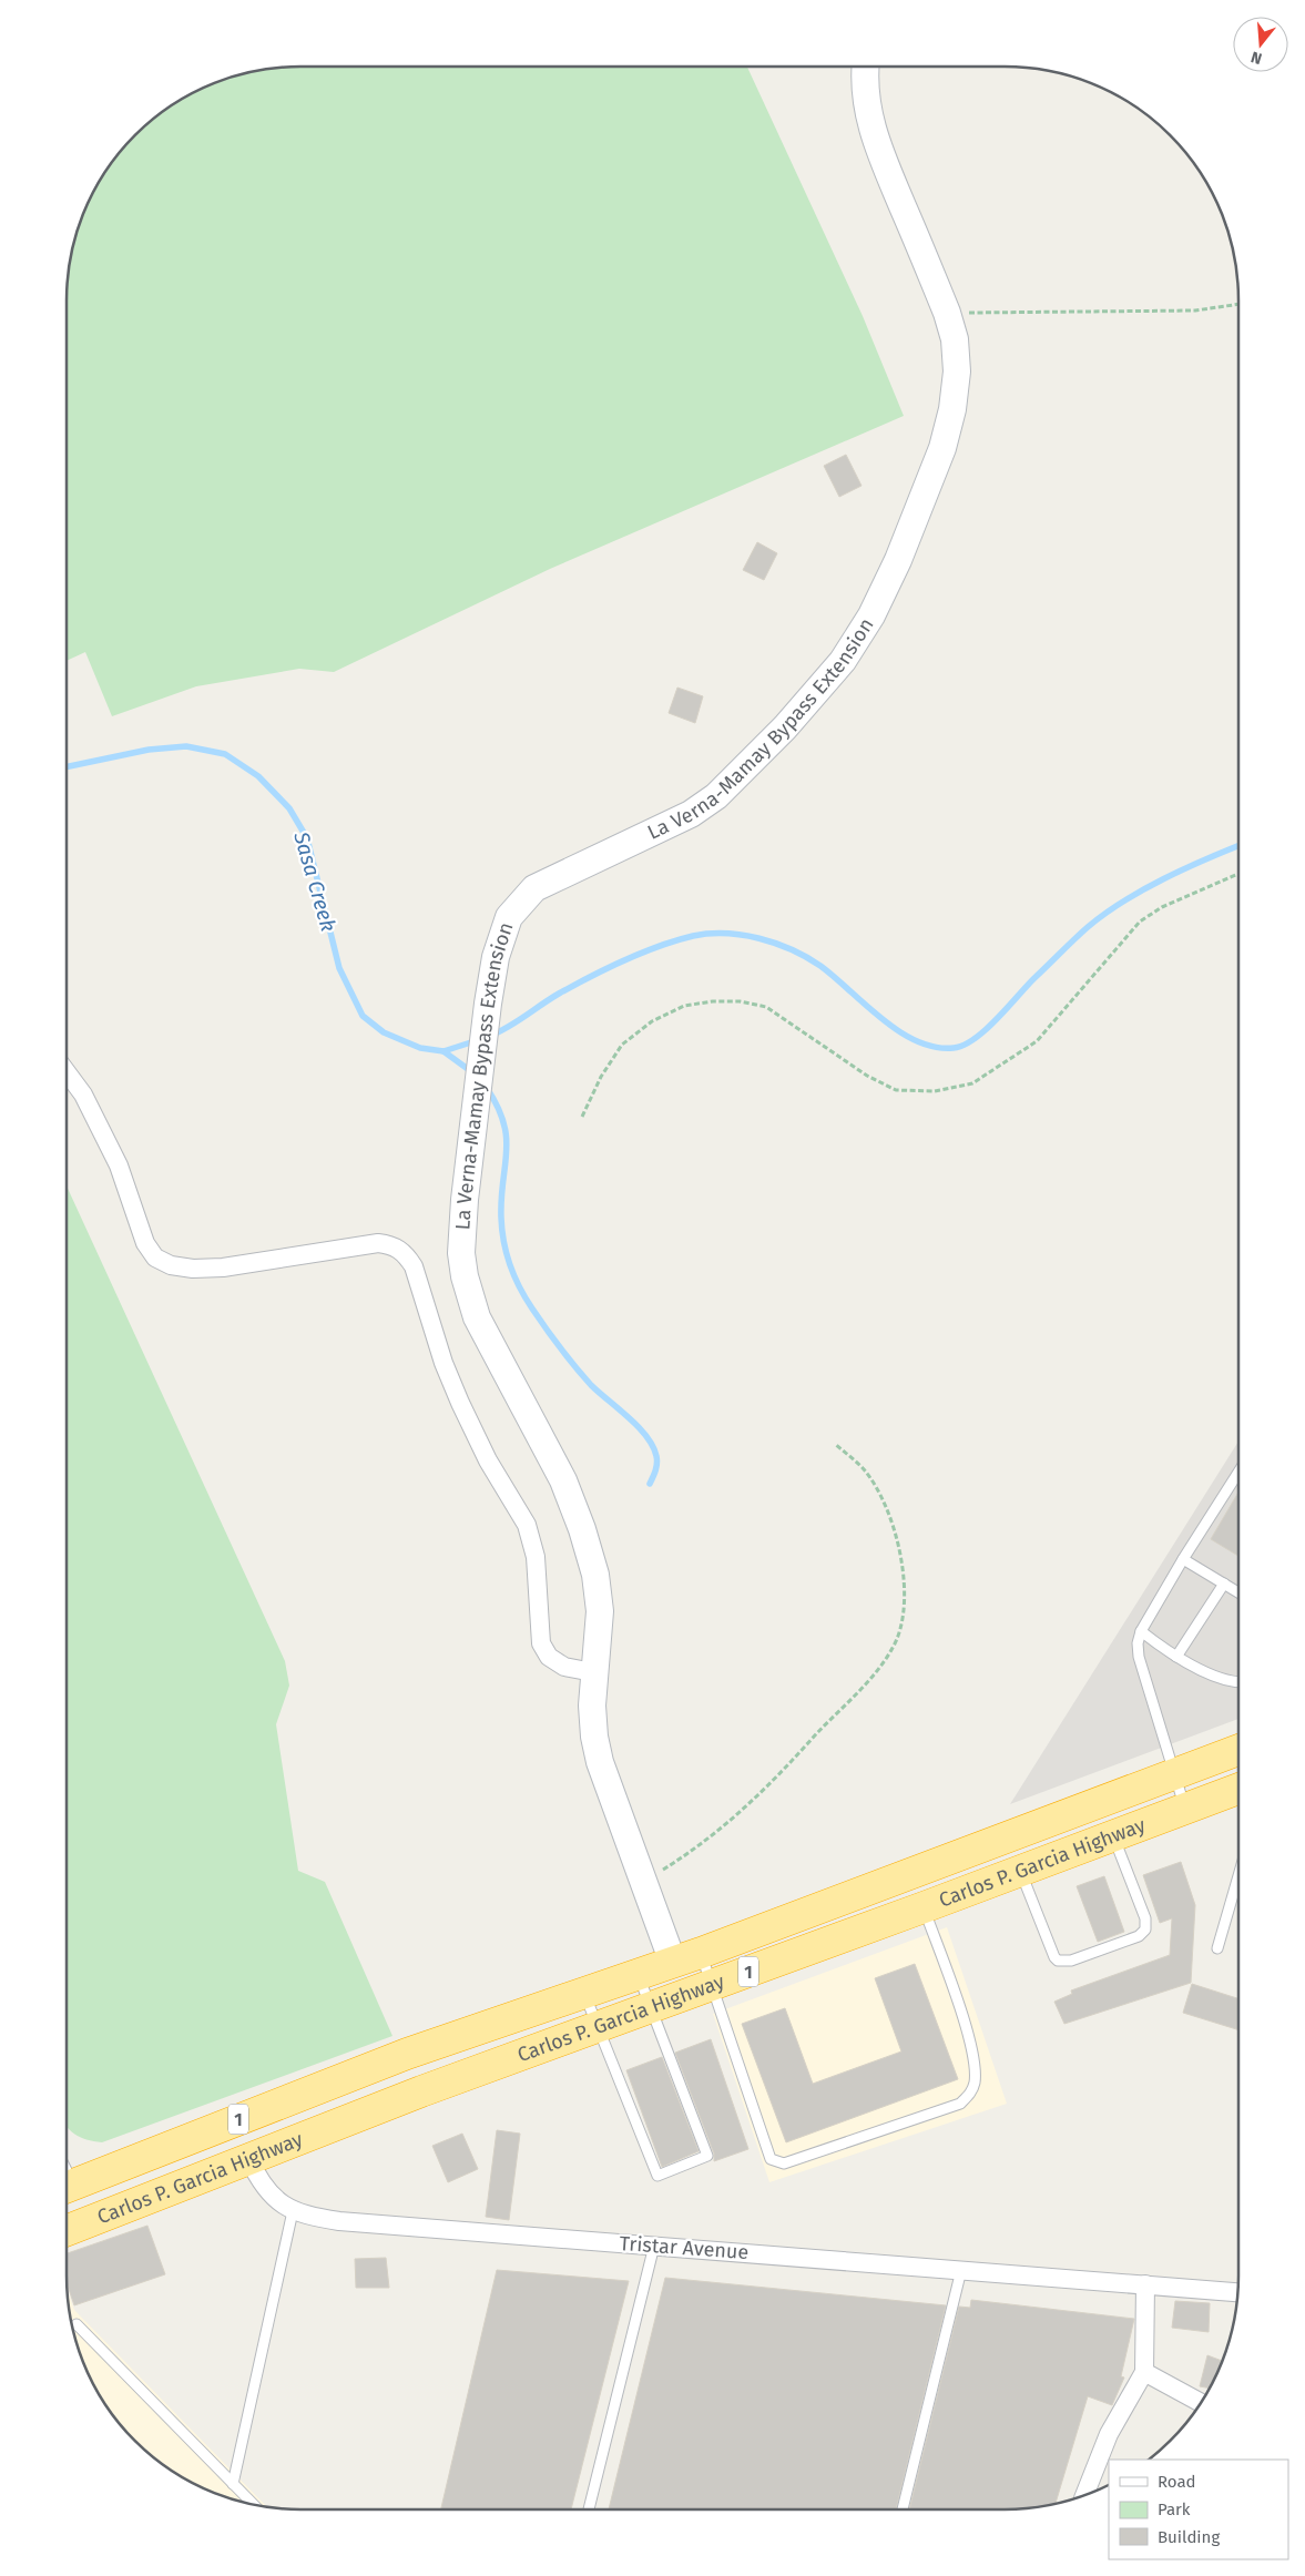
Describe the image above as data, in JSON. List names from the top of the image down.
{
  "streets": {
    "highway": ["Carlos P. Garcia Highway", "1"],
    "main road": ["La Verna-Mamay Bypass Extension"],
    "street": ["Tristar Avenue"]
  },
  "crossings": [
    ["La Verna-Mamay Bypass Extension", "Carlos P. Garcia Highway"],
    ["Carlos P. Garcia Highway", "Tristar Avenue"]
  ],
  "water": ["Sasa Creek"],
  "legend": ["Road", "Park", "Building"],
  "north": "bottom"
}
